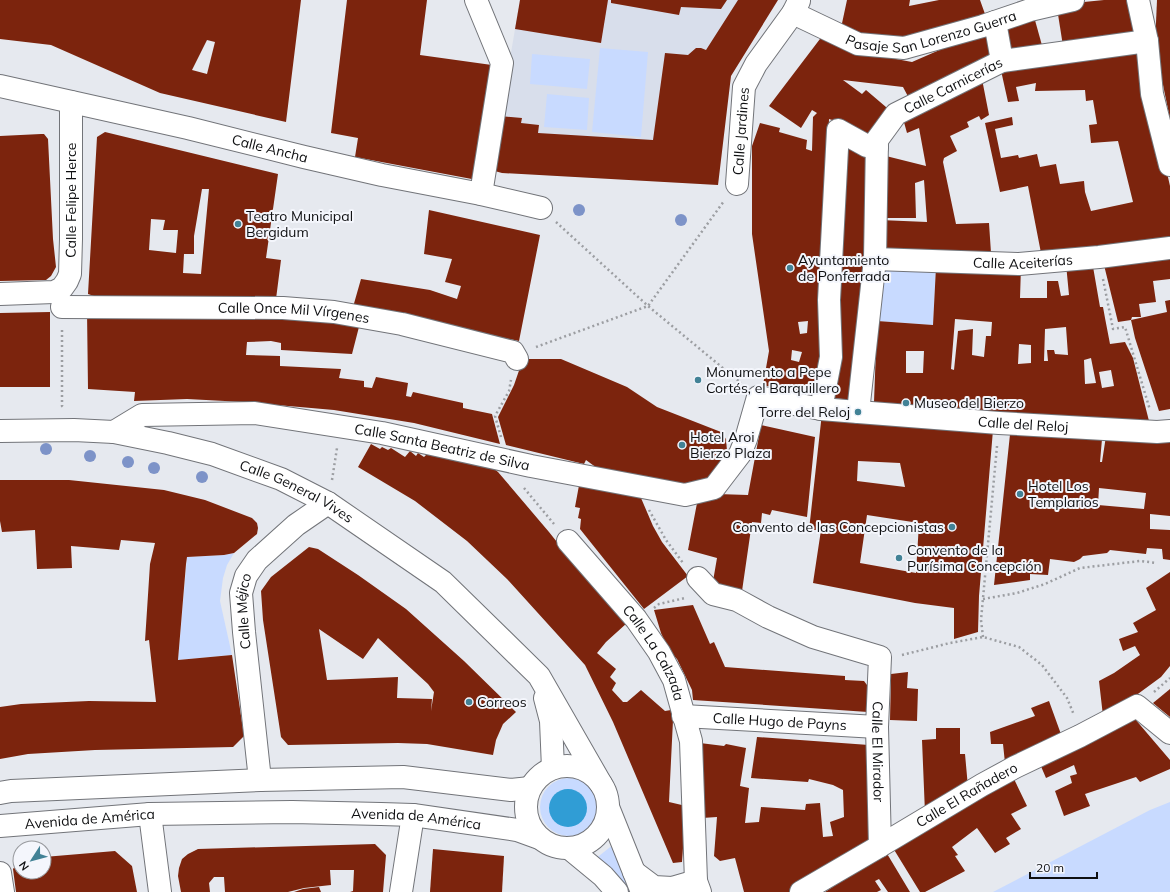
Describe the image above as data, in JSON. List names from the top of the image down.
{
  "streets": {
    "street": [
      "Pasaje San Lorenzo Guerra",
      "Calle Carnicerías",
      "Calle Jardines",
      "Calle Ancha",
      "Calle Felipe Herce",
      "Calle Aceiterías",
      "Calle Once Mil Vírgenes",
      "Calle del Reloj",
      "Calle Santa Beatriz de Silva",
      "Calle General Vives",
      "Calle Méjico",
      "Calle La Calzada",
      "Calle Hugo de Payns",
      "Calle El Mirador",
      "Calle El Rañadero",
      "Avenida de América"
    ]
  },
  "crossings": [
    ["Pasaje San Lorenzo Guerra", "Calle Jardines"],
    ["Calle Carnicerías", "Calle Aceiterías"],
    ["Calle Carnicerías", "Calle del Reloj"],
    ["Calle Ancha", "Calle Felipe Herce"],
    ["Calle Felipe Herce", "Calle Once Mil Vírgenes"],
    ["Calle del Reloj", "Calle Santa Beatriz de Silva"],
    ["Calle Santa Beatriz de Silva", "Calle General Vives"],
    ["Calle General Vives", "Calle Méjico"],
    ["Calle General Vives", "Avenida de América"],
    ["Calle La Calzada", "Calle Hugo de Payns"],
    ["Calle Hugo de Payns", "Calle El Mirador"],
    ["Calle El Mirador", "Calle El Rañadero"]
  ],
  "places": [
    "Teatro Municipal Bergidum",
    "Ayuntamiento de Ponferrada",
    "Monumento a Pepe Cortés, el Barquillero",
    "Museo del Bierzo",
    "Torre del Reloj",
    "Hotel Aroi Bierzo Plaza",
    "Hotel Los Templarios",
    "Convento de las Concepcionistas",
    "Convento de la Purísima Concepción",
    "Correos"
  ],
  "scale_bar": "20 m",
  "north": "bottom left"
}
